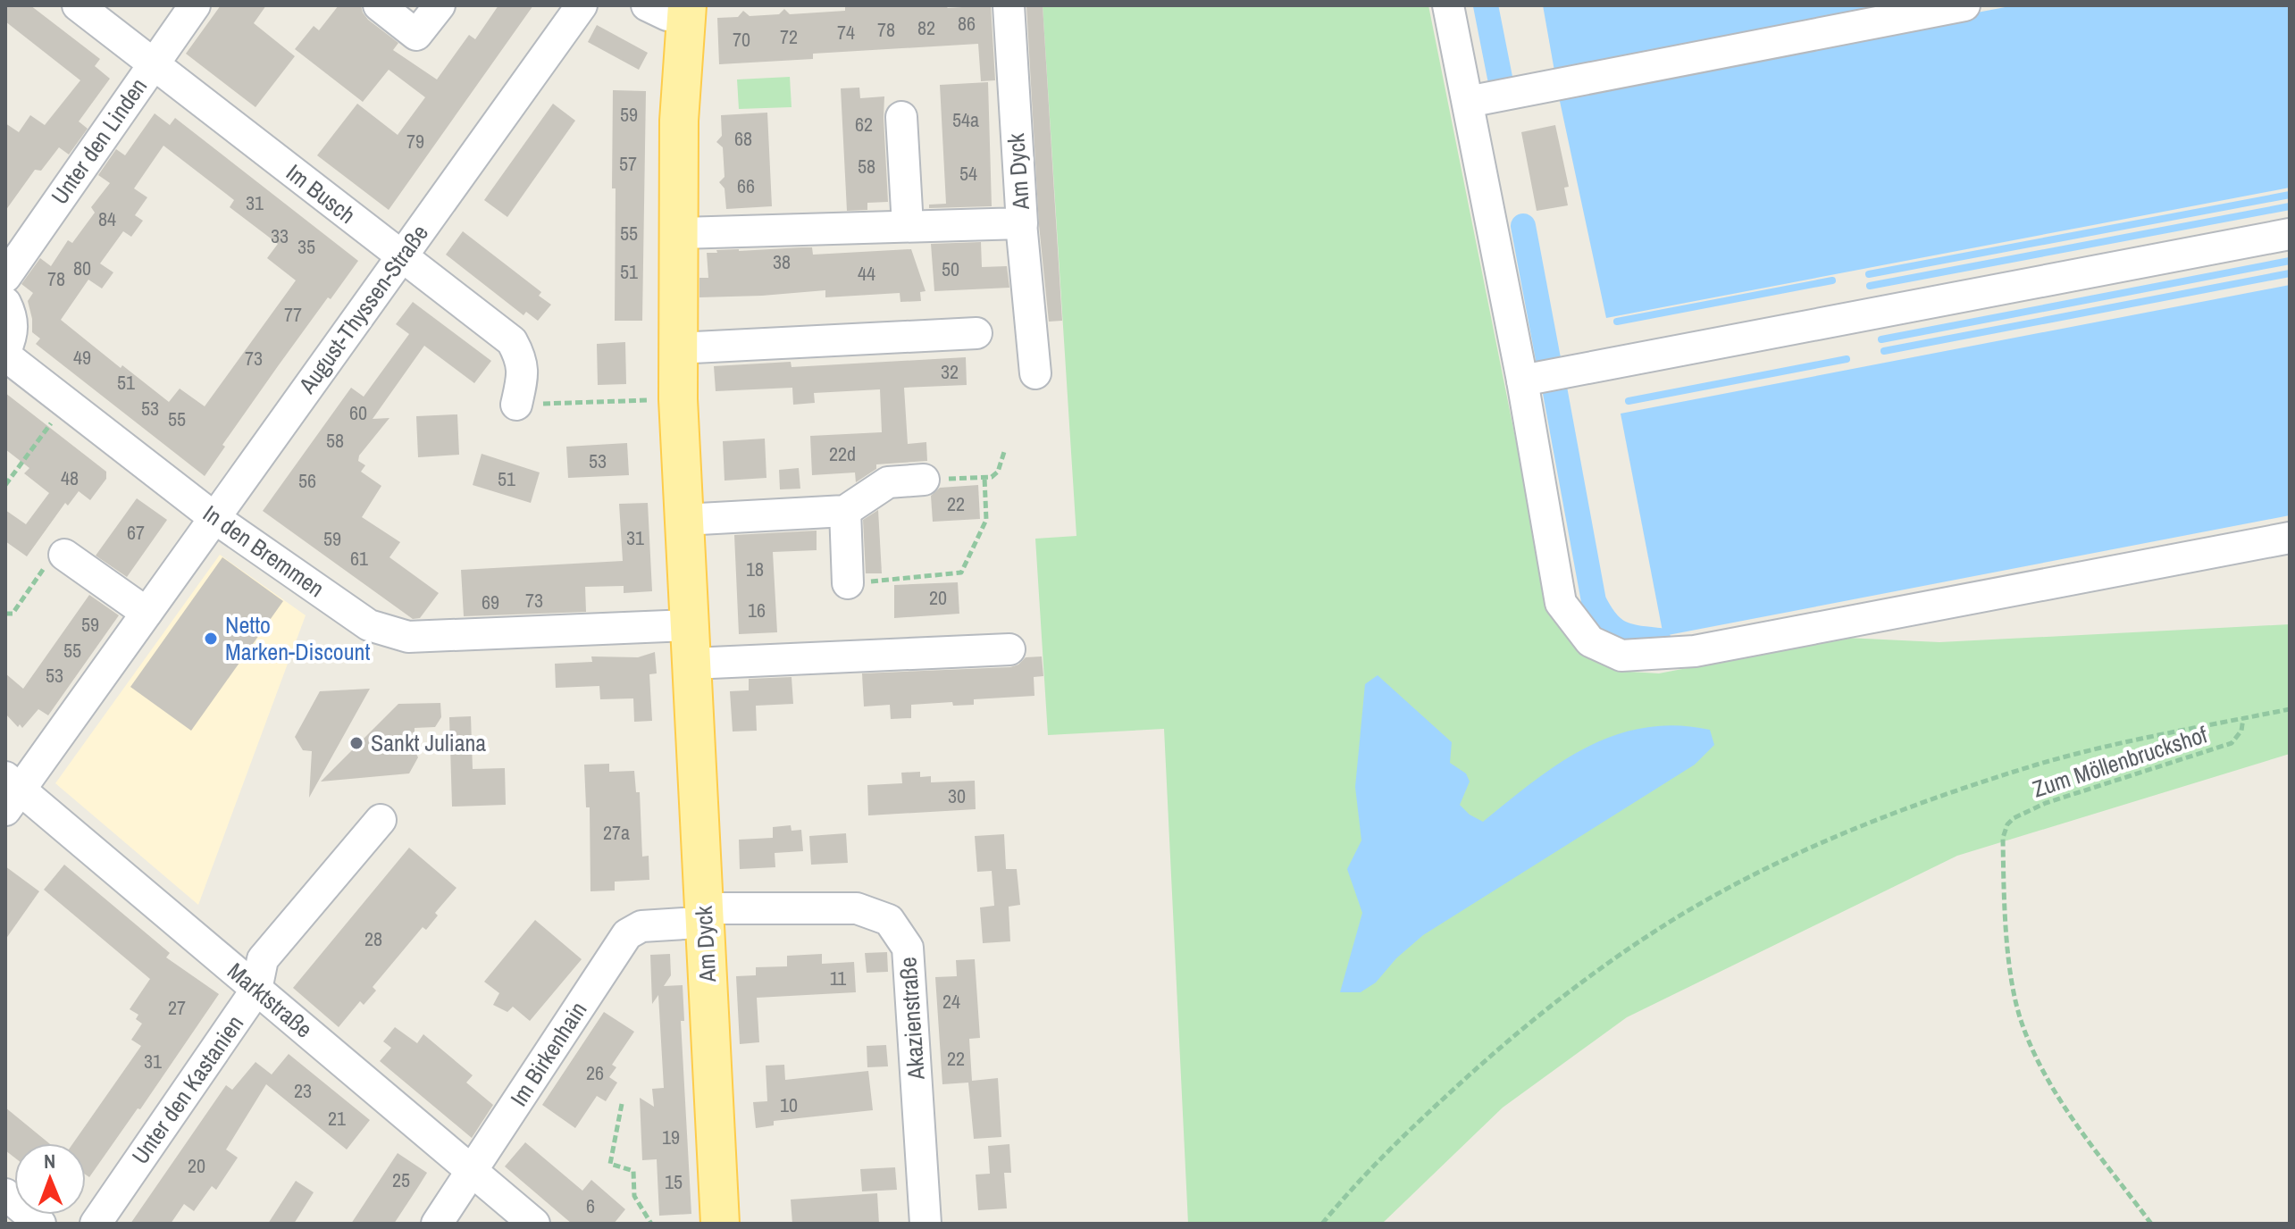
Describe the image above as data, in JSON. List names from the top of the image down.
{
  "streets": {
    "main road": ["Am Dyck"],
    "street": [
      "Unter den Linden",
      "Im Busch",
      "August-Thyssen-Straße",
      "In den Bremmen",
      "Marktstraße",
      "Akazienstraße",
      "Im Birkenhain",
      "Unter den Kastanien"
    ],
    "path": ["Zum Möllenbruckshof"]
  },
  "crossings": [
    ["Unter den Linden", "Im Busch"],
    ["Am Dyck", "In den Bremmen"],
    ["Am Dyck", "Akazienstraße"],
    ["Am Dyck", "Im Birkenhain"],
    ["Im Busch", "August-Thyssen-Straße"],
    ["August-Thyssen-Straße", "In den Bremmen"],
    ["August-Thyssen-Straße", "Marktstraße"],
    ["Marktstraße", "Im Birkenhain"],
    ["Marktstraße", "Unter den Kastanien"],
    ["Akazienstraße", "Im Birkenhain"]
  ],
  "places": ["Netto Marken-Discount", "Sankt Juliana"],
  "house_numbers": [
    "86",
    "82",
    "78",
    "74",
    "72",
    "70",
    "59",
    "54a",
    "62",
    "68",
    "79",
    "57",
    "58",
    "54",
    "66",
    "31",
    "84",
    "55",
    "33",
    "35",
    "38",
    "80",
    "50",
    "51",
    "44",
    "78",
    "77",
    "49",
    "73",
    "32",
    "51",
    "53",
    "60",
    "55",
    "58",
    "22d",
    "53",
    "48",
    "51",
    "56",
    "22",
    "67",
    "31",
    "59",
    "61",
    "18",
    "20",
    "73",
    "69",
    "16",
    "59",
    "55",
    "53",
    "30",
    "27a",
    "28",
    "11",
    "24",
    "27",
    "22",
    "31",
    "26",
    "23",
    "10",
    "21",
    "19",
    "20",
    "25",
    "15",
    "6"
  ],
  "north": "top"
}
